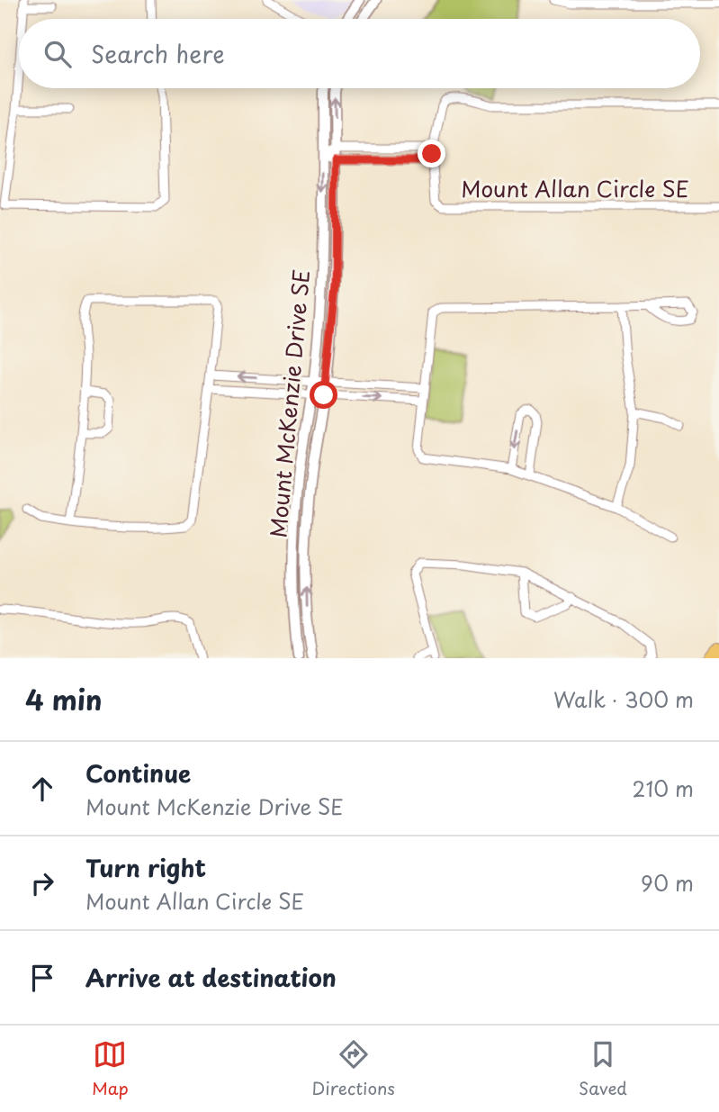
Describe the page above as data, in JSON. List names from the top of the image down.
{
  "streets": {
    "street": ["Mount Allan Circle SE", "Mount McKenzie Drive SE"]
  },
  "crossings": [
    ["Mount Allan Circle SE", "Mount McKenzie Drive SE"]
  ],
  "page": {
    "search": "Search here",
    "heading": ["4 min", "Walk · 300 m"],
    "list": [
      ["Continue", "Mount McKenzie Drive SE", "210 m"],
      ["Turn right", "Mount Allan Circle SE", "90 m"],
      "Arrive at destination"
    ],
    "nav": ["Map", "Directions", "Saved"]
  }
}
